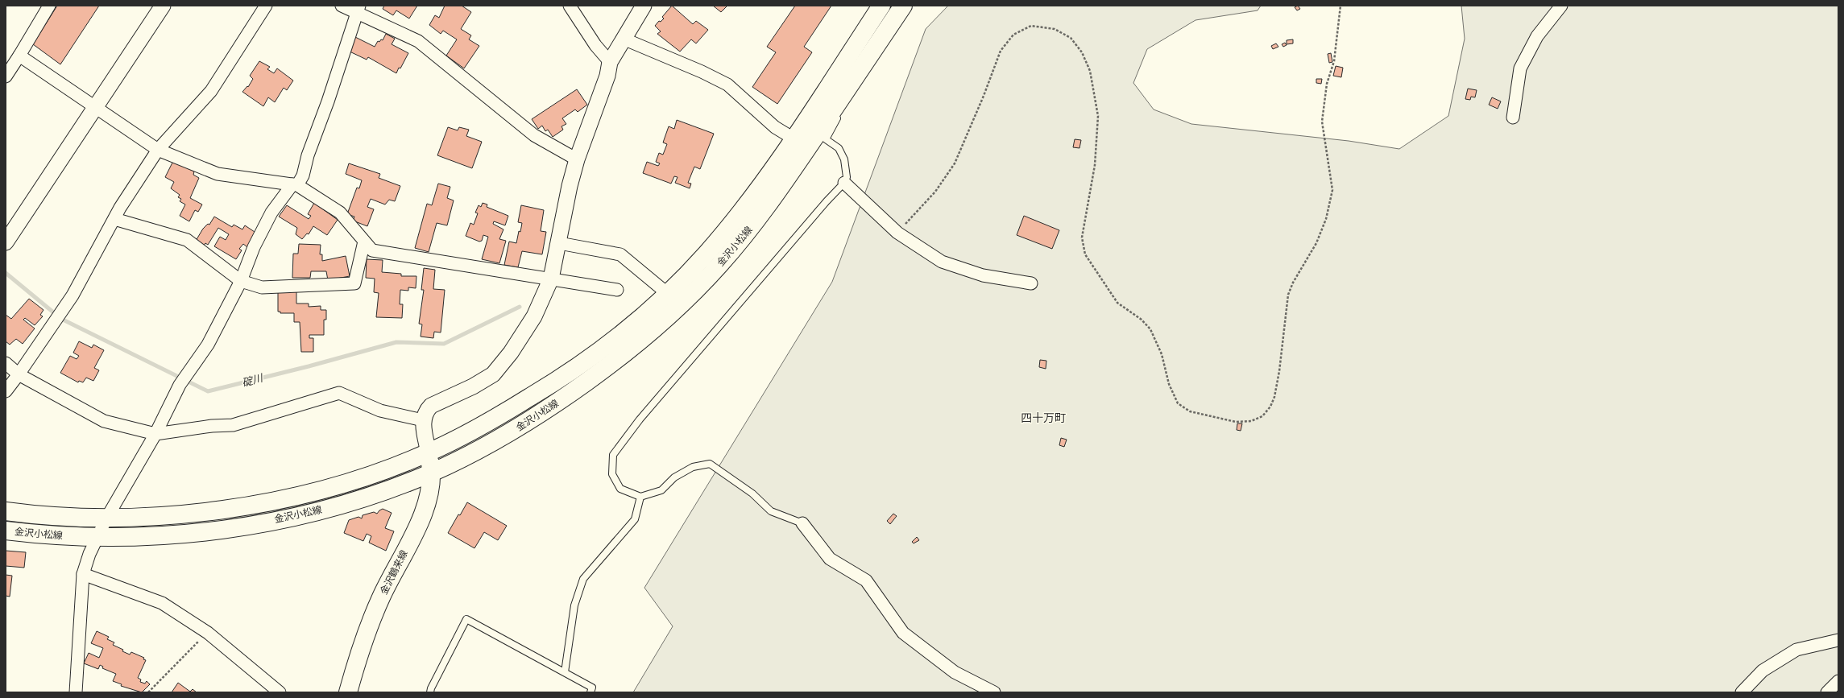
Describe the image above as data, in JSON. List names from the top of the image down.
{
  "streets": {
    "main road": ["金沢小松線", "金沢鶴来線"]
  },
  "crossings": [
    ["金沢小松線", "金沢鶴来線"]
  ],
  "districts": ["四十万町"],
  "water": ["碇川"]
}
